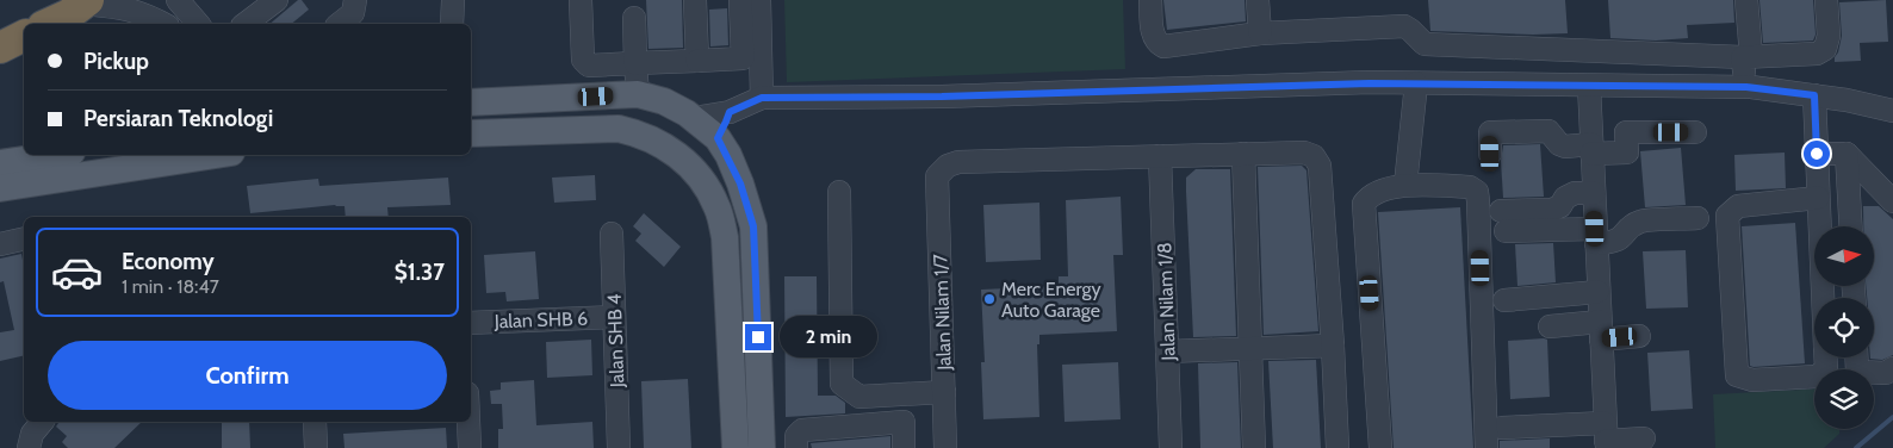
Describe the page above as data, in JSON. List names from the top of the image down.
{
  "streets": {
    "street": [
      "Jalan Nilam 1/8",
      "Jalan Nilam 1/7",
      "Jalan SHB 6",
      "Jalan SHB 4"
    ]
  },
  "crossings": [
    ["Jalan Nilam 1/8", "Jalan Nilam 1/7"],
    ["Jalan SHB 6", "Jalan SHB 4"]
  ],
  "places": ["Merc Energy Auto Garage"],
  "north": "right",
  "page": {
    "banner": ["Pickup", "Persiaran Teknologi"],
    "list": [
      {
        "name": "Economy",
        "note": "1 min · 18:47",
        "value": "$1.37"
      }
    ],
    "bubble": "2 min",
    "buttons": "Confirm"
  }
}
